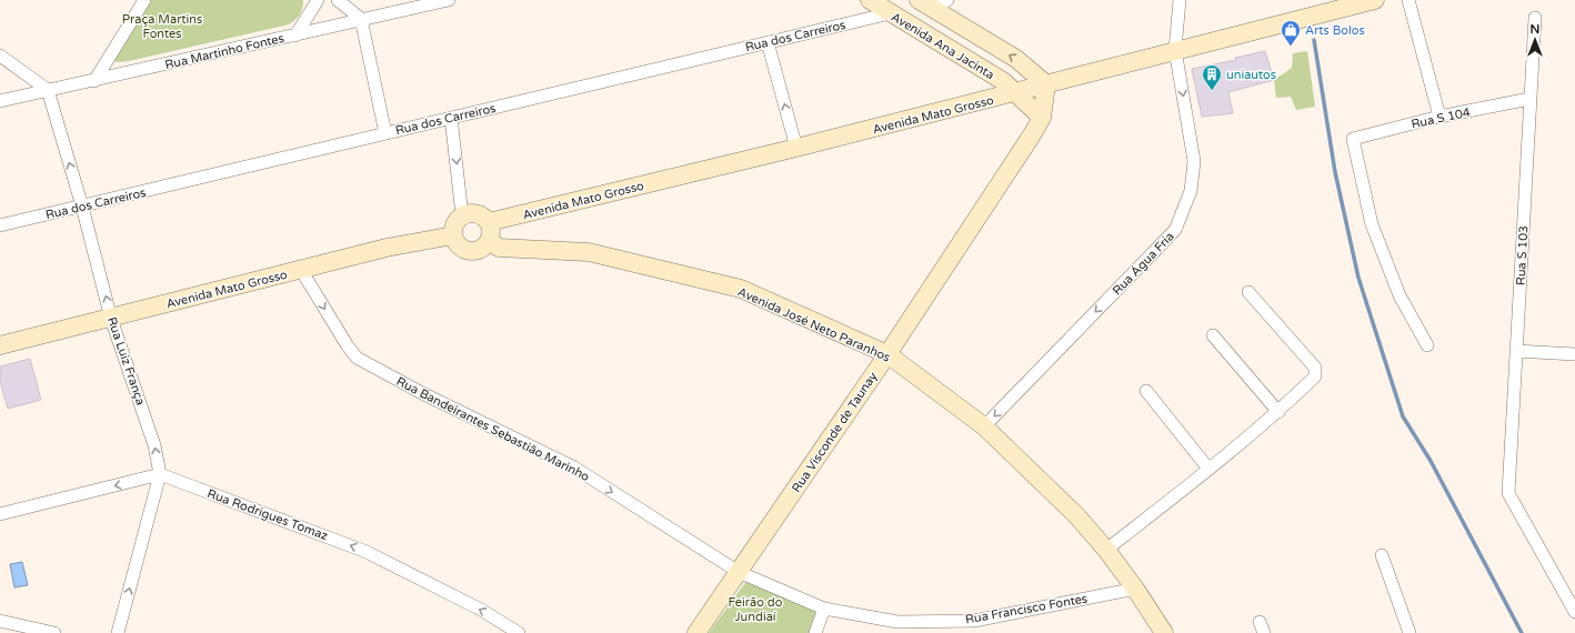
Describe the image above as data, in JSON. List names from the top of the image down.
{
  "streets": {
    "main road": [
      "Avenida Ana Jacinta",
      "Avenida Mato Grosso",
      "Avenida José Neto Paranhos",
      "Rua Visconde de Taunay"
    ],
    "street": [
      "Rua dos Carreiros",
      "Rua Martinho Fontes",
      "Rua S 104",
      "Rua S 103",
      "Rua Água Fria",
      "Rua Luiz França",
      "Rua Bandeirantes Sebastião Marinho",
      "Rua Rodrigues Tomaz",
      "Rua Francisco Fontes"
    ]
  },
  "crossings": [
    ["Rua dos Carreiros", "Avenida Ana Jacinta"],
    ["Rua dos Carreiros", "Rua Luiz França"],
    ["Avenida Ana Jacinta", "Avenida Mato Grosso"],
    ["Rua Martinho Fontes", "Rua Luiz França"],
    ["Avenida Mato Grosso", "Rua Água Fria"],
    ["Avenida Mato Grosso", "Avenida José Neto Paranhos"],
    ["Avenida Mato Grosso", "Rua Luiz França"],
    ["Avenida Mato Grosso", "Rua Bandeirantes Sebastião Marinho"],
    ["Avenida Mato Grosso", "Rua Visconde de Taunay"],
    ["Rua S 104", "Rua S 103"],
    ["Rua Água Fria", "Avenida José Neto Paranhos"],
    ["Avenida José Neto Paranhos", "Rua Visconde de Taunay"],
    ["Avenida José Neto Paranhos", "Rua Francisco Fontes"],
    ["Rua Luiz França", "Rua Rodrigues Tomaz"],
    ["Rua Bandeirantes Sebastião Marinho", "Rua Visconde de Taunay"],
    ["Rua Bandeirantes Sebastião Marinho", "Rua Francisco Fontes"],
    ["Rua Visconde de Taunay", "Rua Francisco Fontes"]
  ],
  "one_way": [
    "Rua Água Fria",
    "Rua Luiz França",
    "Rua Bandeirantes Sebastião Marinho",
    "Rua Rodrigues Tomaz"
  ],
  "parks": ["Praça Martins Fontes", "Feirão do Jundiaí"],
  "places": {
    "shop": ["Arts Bolos"],
    "building": ["uniautos"]
  },
  "north": "top"
}
